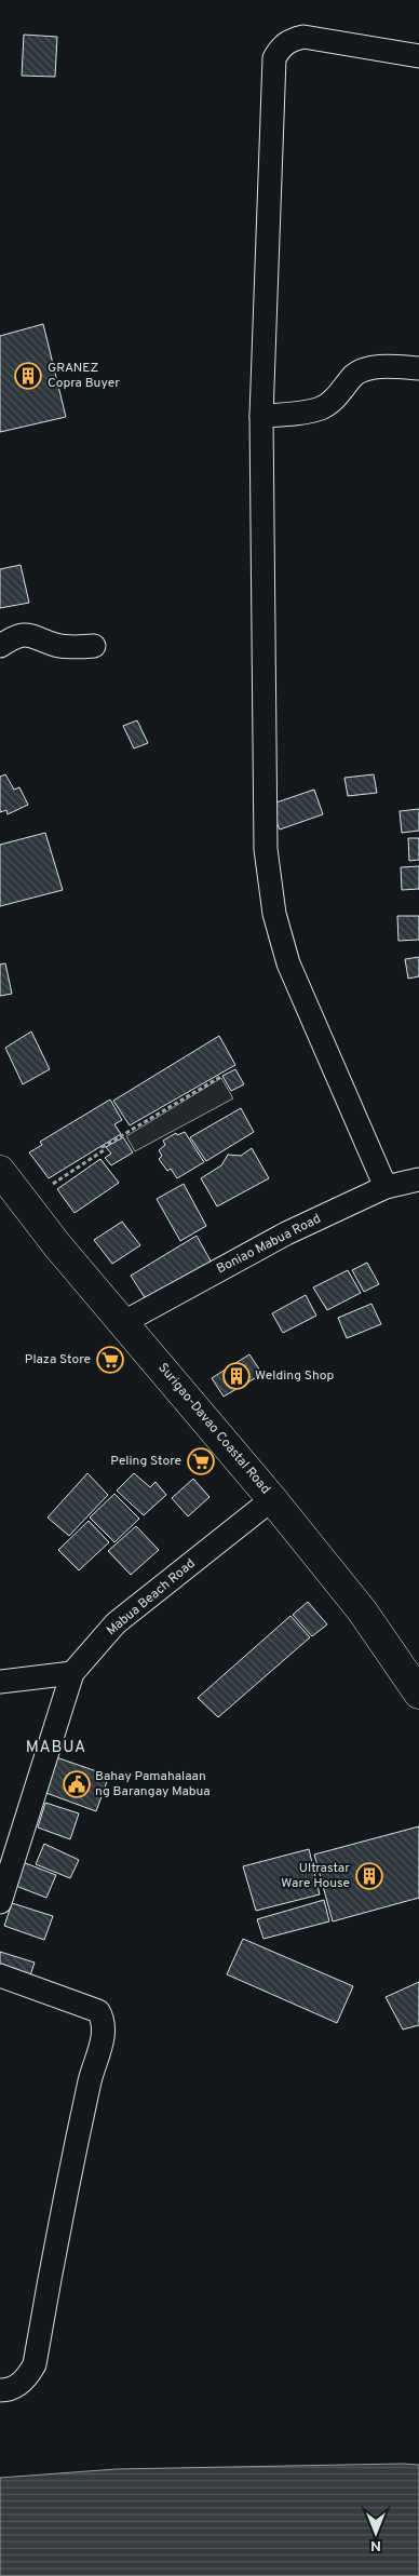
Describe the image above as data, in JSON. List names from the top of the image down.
{
  "streets": {
    "highway": ["Surigao-Davao Coastal Road"],
    "street": ["Boniao Mabua Road", "Mabua Beach Road"]
  },
  "crossings": [
    ["Boniao Mabua Road", "Surigao-Davao Coastal Road"],
    ["Surigao-Davao Coastal Road", "Mabua Beach Road"]
  ],
  "districts": ["MABUA"],
  "places": {
    "building": ["GRANEZ Copra Buyer", "Welding Shop", "Ultrastar Ware House"],
    "supermarket": ["Plaza Store", "Peling Store"],
    "public building": ["Bahay Pamahalaan ng Barangay Mabua"]
  },
  "north": "bottom"
}
